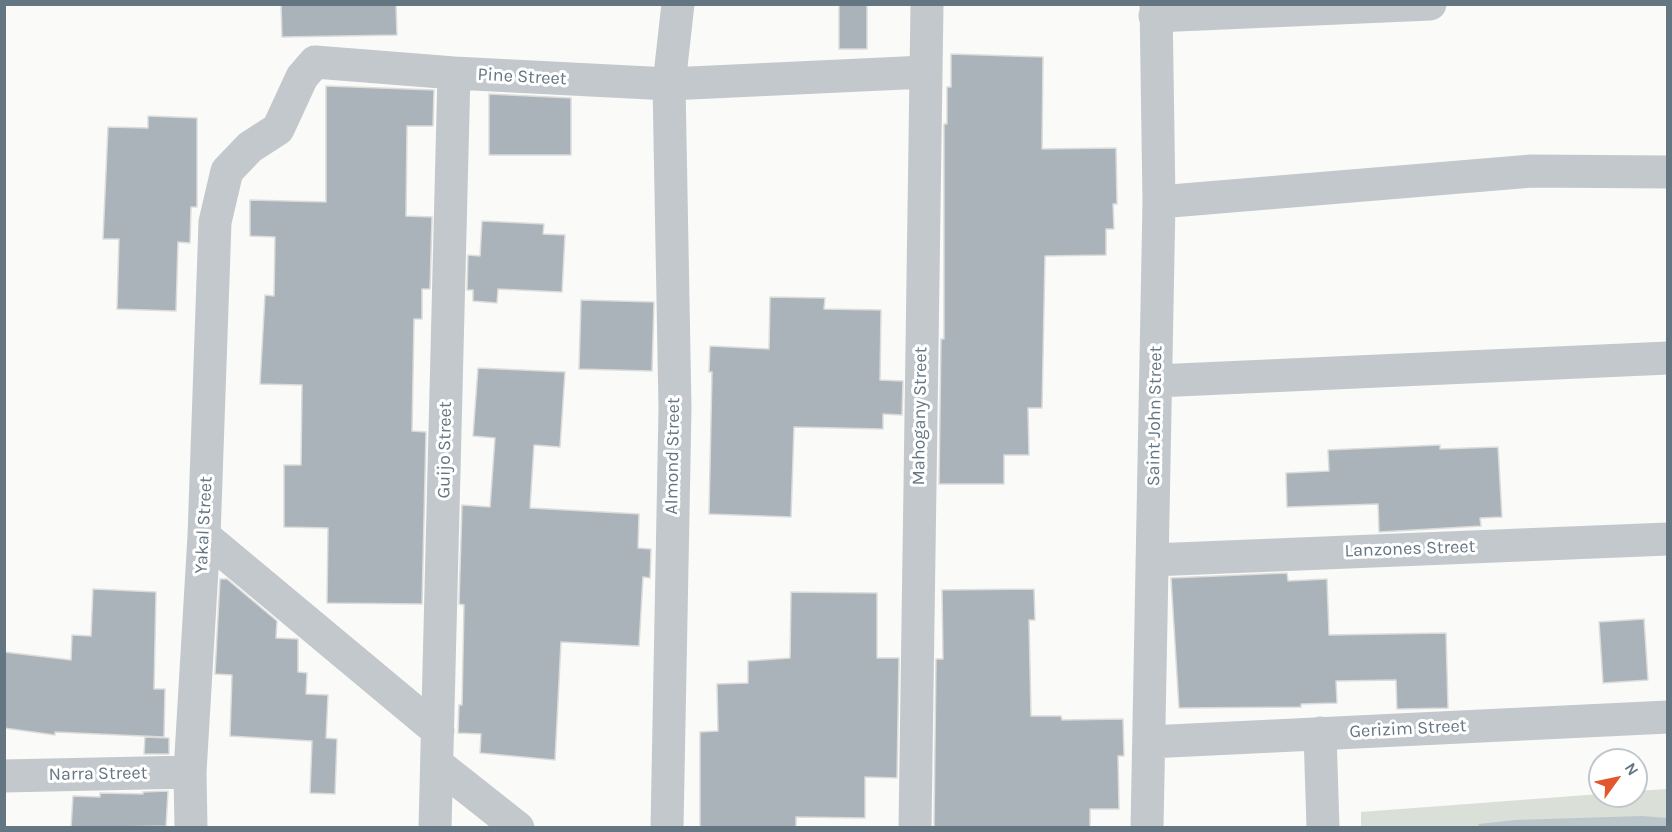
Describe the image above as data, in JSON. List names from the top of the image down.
{
  "streets": {
    "street": [
      "Pine Street",
      "Mahogany Street",
      "Saint John Street",
      "Guijo Street",
      "Almond Street",
      "Yakal Street",
      "Lanzones Street",
      "Gerizim Street",
      "Narra Street"
    ]
  },
  "crossings": [
    ["Pine Street", "Mahogany Street"],
    ["Pine Street", "Guijo Street"],
    ["Pine Street", "Almond Street"],
    ["Pine Street", "Yakal Street"],
    ["Saint John Street", "Lanzones Street"],
    ["Saint John Street", "Gerizim Street"],
    ["Yakal Street", "Narra Street"]
  ],
  "north": "top right"
}
